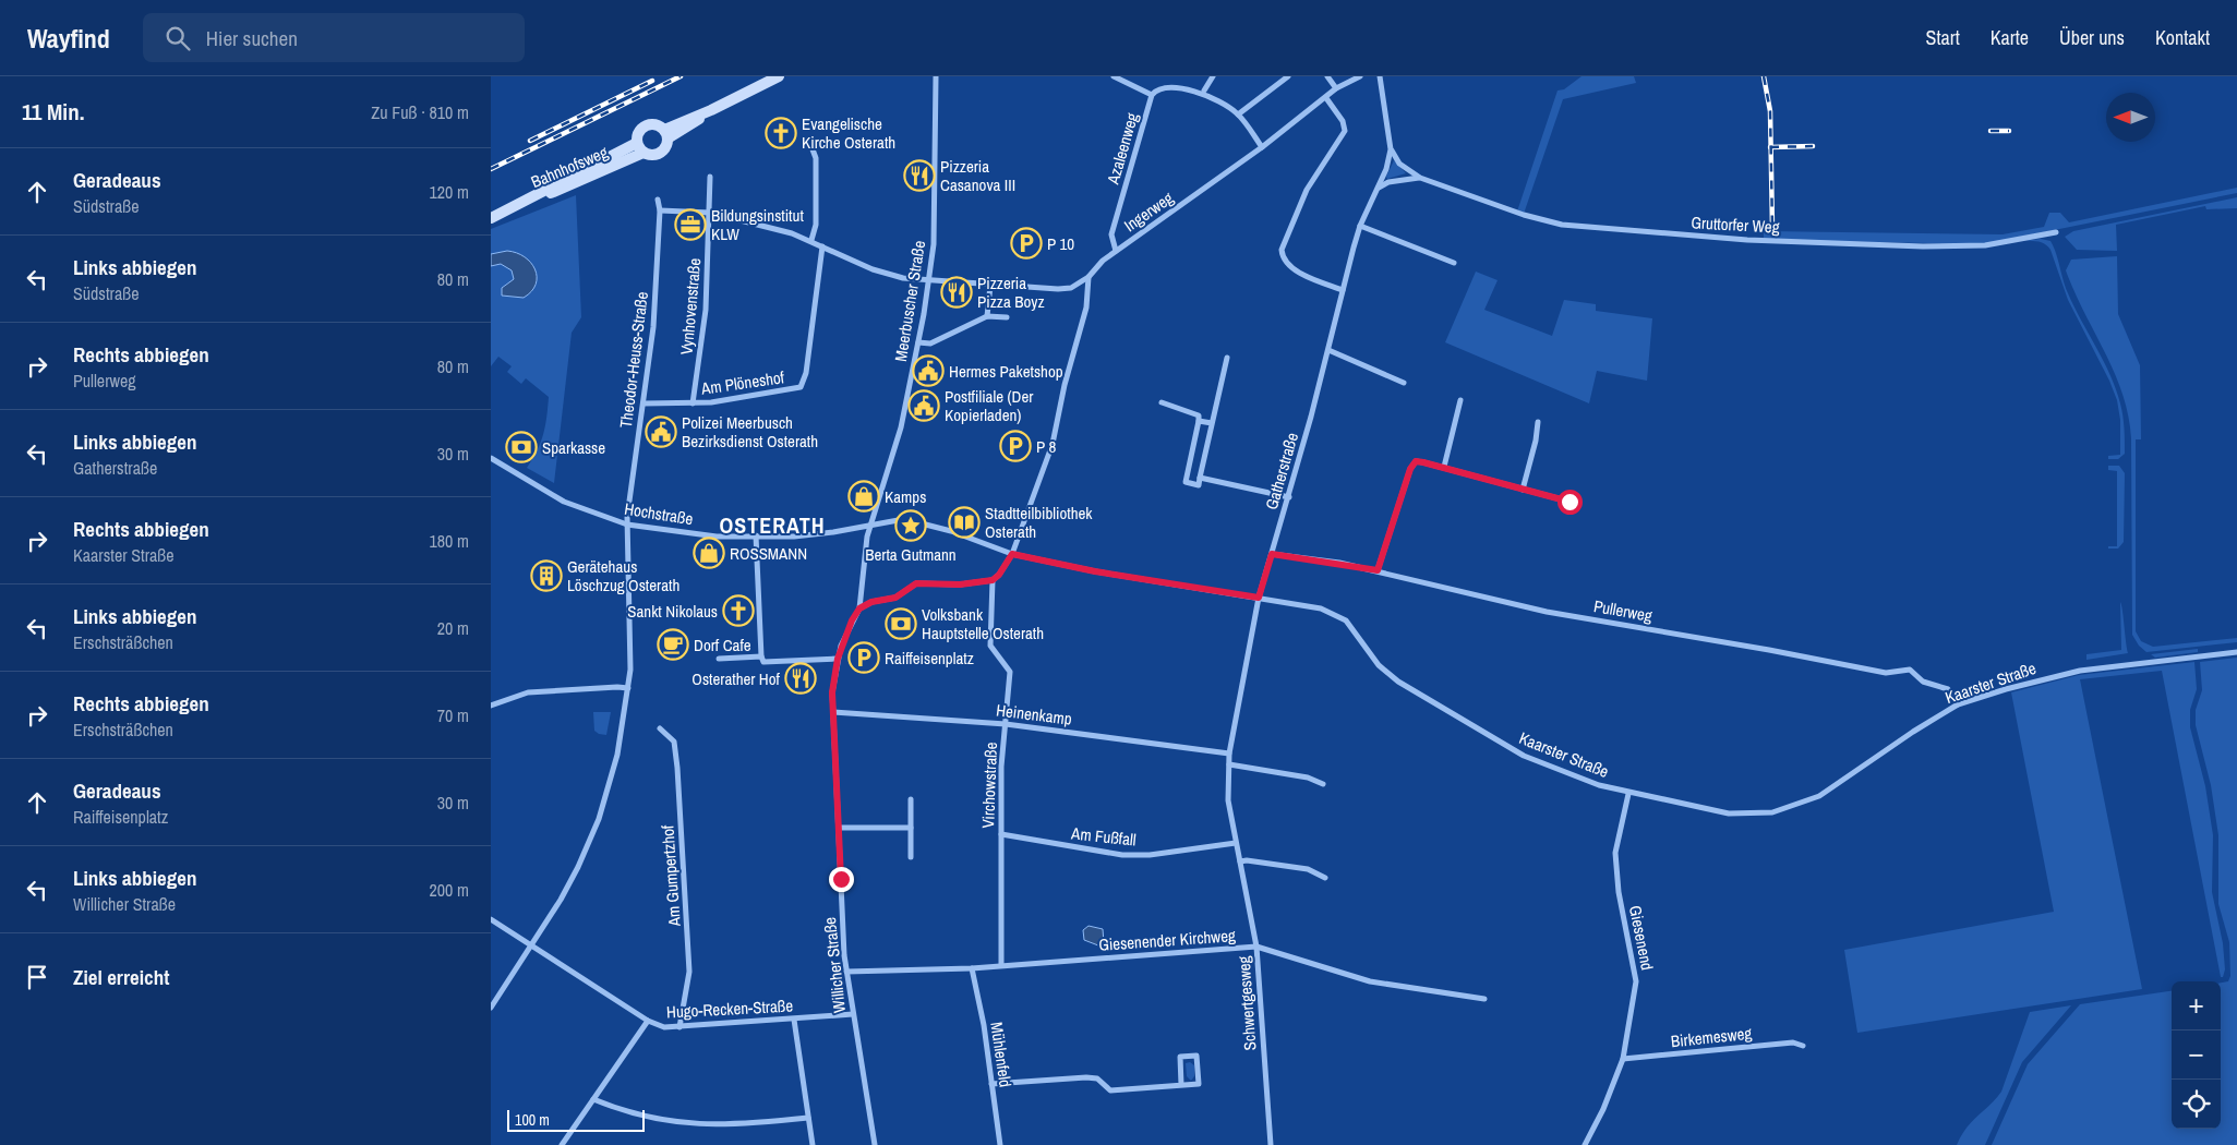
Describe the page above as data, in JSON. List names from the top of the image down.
{
  "streets": {
    "main road": ["Bahnhofsweg"],
    "street": [
      "Azaleenweg",
      "Ingerweg",
      "Gruttorfer Weg",
      "Meerbuscher Straße",
      "Vynhovenstraße",
      "Theodor-Heuss-Straße",
      "Am Plöneshof",
      "Gatherstraße",
      "Hochstraße",
      "Pullerweg",
      "Kaarster Straße",
      "Heinenkamp",
      "Virchowstraße",
      "Am Fußfall",
      "Am Gumpertzhof",
      "Giesenend",
      "Giesenender Kirchweg",
      "Willicher Straße",
      "Schwertgesweg",
      "Hugo-Recken-Straße",
      "Birkemesweg",
      "Mühlenfeld"
    ]
  },
  "crossings": [
    ["Azaleenweg", "Ingerweg"],
    ["Ingerweg", "Meerbuscher Straße"],
    ["Ingerweg", "Vynhovenstraße"],
    ["Ingerweg", "Theodor-Heuss-Straße"],
    ["Ingerweg", "Am Plöneshof"],
    ["Gruttorfer Weg", "Gatherstraße"],
    ["Meerbuscher Straße", "Hochstraße"],
    ["Meerbuscher Straße", "Kaarster Straße"],
    ["Meerbuscher Straße", "Willicher Straße"],
    ["Vynhovenstraße", "Am Plöneshof"],
    ["Theodor-Heuss-Straße", "Am Plöneshof"],
    ["Theodor-Heuss-Straße", "Hochstraße"],
    ["Theodor-Heuss-Straße", "Hugo-Recken-Straße"],
    ["Gatherstraße", "Pullerweg"],
    ["Gatherstraße", "Kaarster Straße"],
    ["Gatherstraße", "Schwertgesweg"],
    ["Hochstraße", "Kaarster Straße"],
    ["Hochstraße", "Willicher Straße"],
    ["Pullerweg", "Kaarster Straße"],
    ["Kaarster Straße", "Giesenend"],
    ["Kaarster Straße", "Willicher Straße"],
    ["Kaarster Straße", "Schwertgesweg"],
    ["Heinenkamp", "Virchowstraße"],
    ["Heinenkamp", "Willicher Straße"],
    ["Heinenkamp", "Schwertgesweg"],
    ["Virchowstraße", "Am Fußfall"],
    ["Virchowstraße", "Giesenender Kirchweg"],
    ["Am Fußfall", "Schwertgesweg"],
    ["Am Gumpertzhof", "Hugo-Recken-Straße"],
    ["Giesenend", "Birkemesweg"],
    ["Giesenender Kirchweg", "Willicher Straße"],
    ["Giesenender Kirchweg", "Schwertgesweg"],
    ["Giesenender Kirchweg", "Mühlenfeld"],
    ["Willicher Straße", "Hugo-Recken-Straße"]
  ],
  "districts": ["OSTERATH"],
  "places": {
    "church": ["Evangelische Kirche Osterath", "Sankt Nikolaus"],
    "restaurant": ["Pizzeria Casanova III", "Pizzeria Pizza Boyz", "Osterather Hof"],
    "office": ["Bildungsinstitut KLW"],
    "parking": ["P 10", "P 8", "Raiffeisenplatz"],
    "public building": ["Hermes Paketshop", "Postfiliale (Der Kopierladen)", "Polizei Meerbusch Bezirksdienst Osterath"],
    "bank": ["Sparkasse", "Volksbank Hauptstelle Osterath"],
    "shop": ["Kamps", "ROSSMANN"],
    "library": ["Stadtteilbibliothek Osterath"],
    "place": ["Berta Gutmann"],
    "building": ["Gerätehaus Löschzug Osterath"],
    "cafe": ["Dorf Cafe"]
  },
  "scale_bar": "100 m",
  "north": "left",
  "page": {
    "header": "Wayfind",
    "search": "Hier suchen",
    "nav": [
      "Start",
      "Karte",
      "Über uns",
      "Kontakt"
    ],
    "heading": ["11 Min.", "Zu Fuß · 810 m"],
    "list": [
      ["Geradeaus", "Südstraße", "120 m"],
      ["Links abbiegen", "Südstraße", "80 m"],
      ["Rechts abbiegen", "Pullerweg", "80 m"],
      ["Links abbiegen", "Gatherstraße", "30 m"],
      ["Rechts abbiegen", "Kaarster Straße", "180 m"],
      ["Links abbiegen", "Erschsträßchen", "20 m"],
      ["Rechts abbiegen", "Erschsträßchen", "70 m"],
      ["Geradeaus", "Raiffeisenplatz", "30 m"],
      ["Links abbiegen", "Willicher Straße", "200 m"],
      "Ziel erreicht"
    ],
    "map_buttons": ["+", "−"],
    "scale": "100 m"
  }
}
